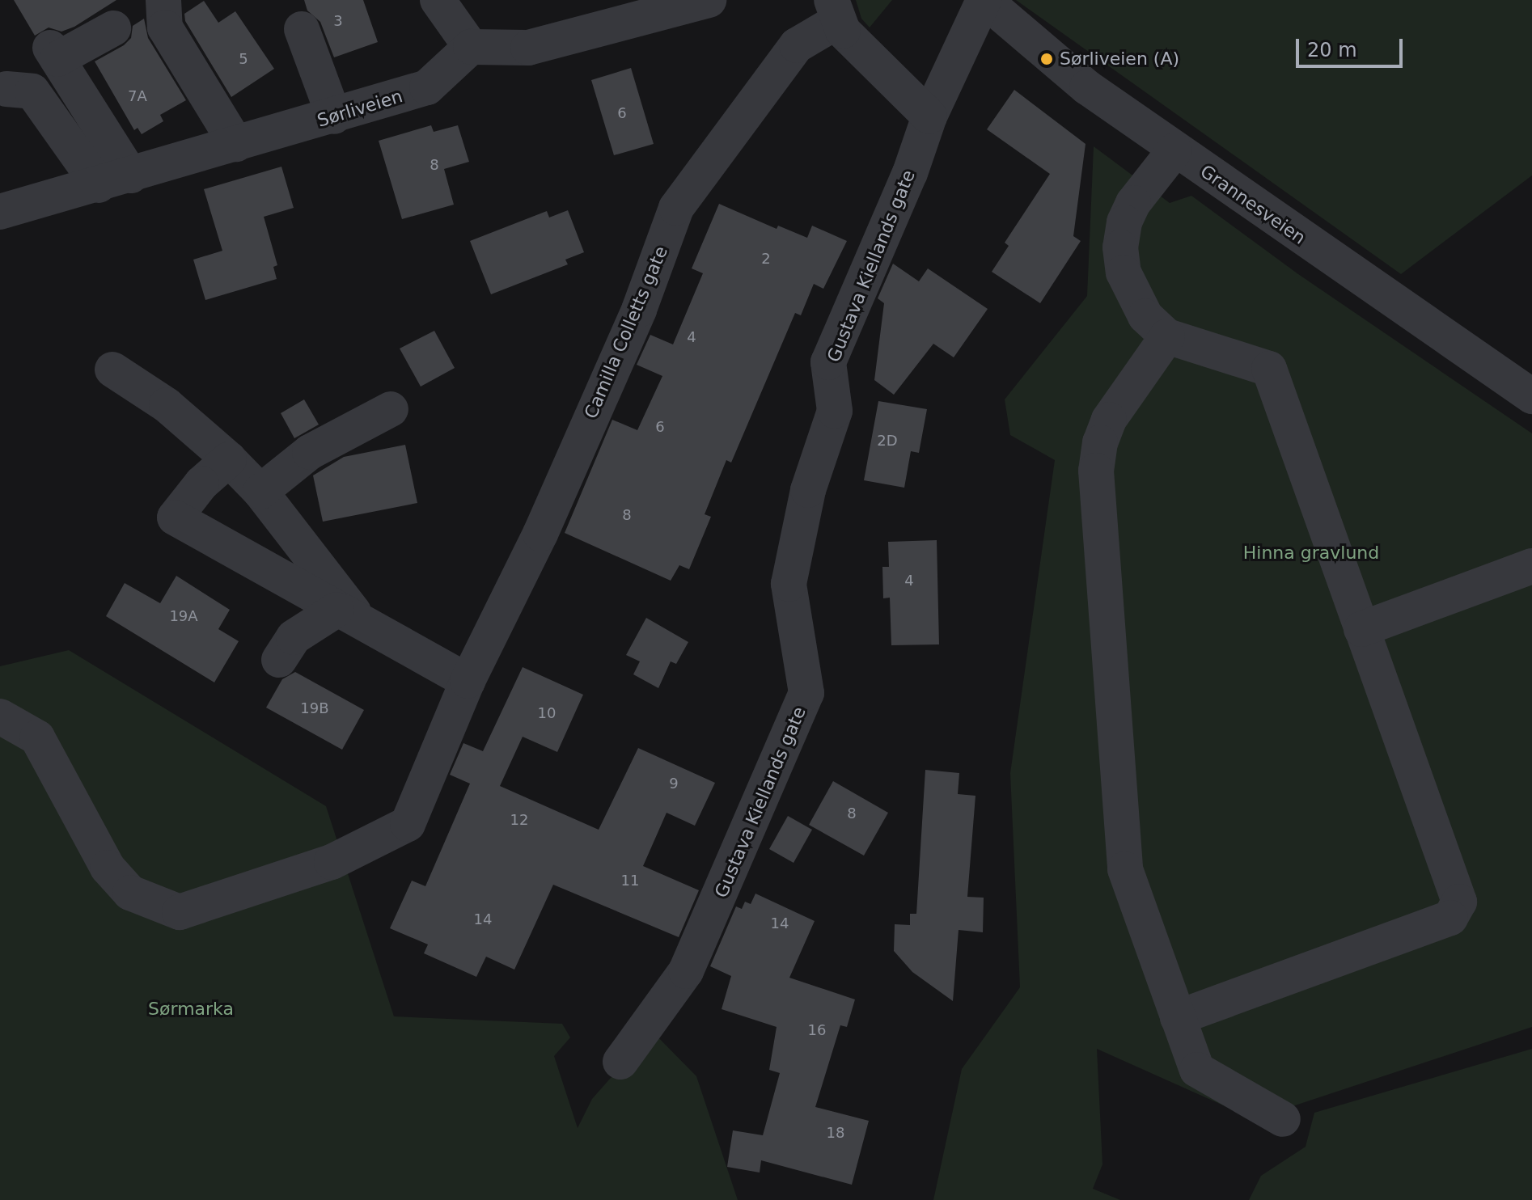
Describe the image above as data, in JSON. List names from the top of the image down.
{
  "streets": {
    "street": [
      "Sørliveien",
      "Grannesveien",
      "Gustava Kiellands gate",
      "Camilla Colletts gate"
    ]
  },
  "crossings": [
    ["Grannesveien", "Gustava Kiellands gate"]
  ],
  "parks": ["Hinna gravlund", "Sørmarka"],
  "places": ["Sørliveien (A)"],
  "house_numbers": [
    "3",
    "5",
    "7A",
    "6",
    "8",
    "2",
    "4",
    "6",
    "2D",
    "8",
    "4",
    "19A",
    "19B",
    "10",
    "9",
    "8",
    "12",
    "11",
    "14",
    "14",
    "16",
    "18"
  ],
  "scale_bar": "20 m"
}
